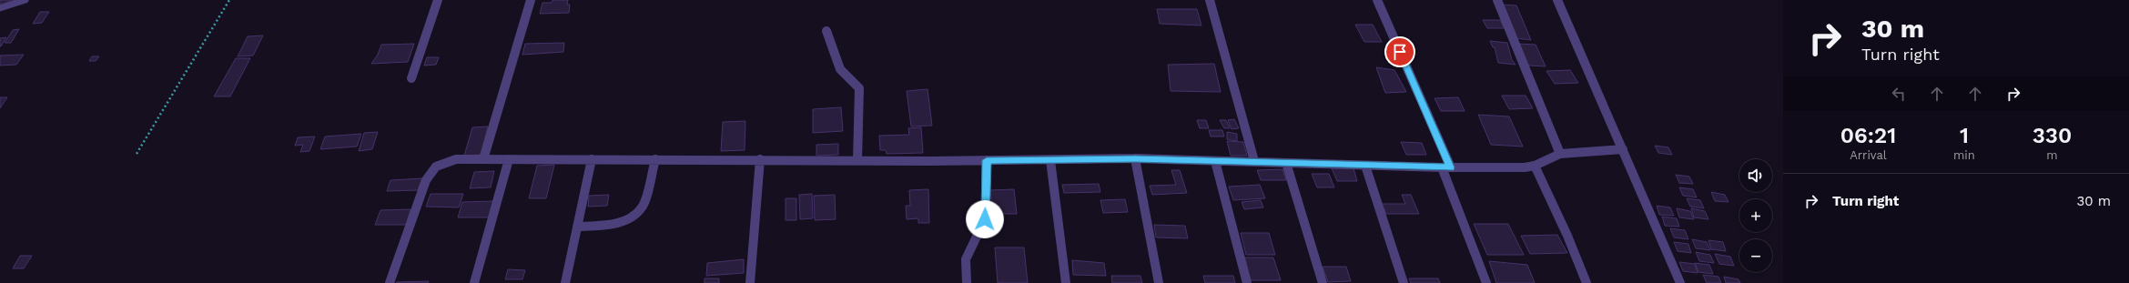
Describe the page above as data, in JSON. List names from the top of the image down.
{
  "page": {
    "turn": ["30 m", "Turn right"],
    "eta": [
      "06:21",
      "Arrival",
      "1",
      "min",
      "330",
      "m"
    ],
    "map_buttons": ["+", "−"],
    "list": [
      {
        "name": "Turn right",
        "value": "30 m"
      }
    ]
  }
}
